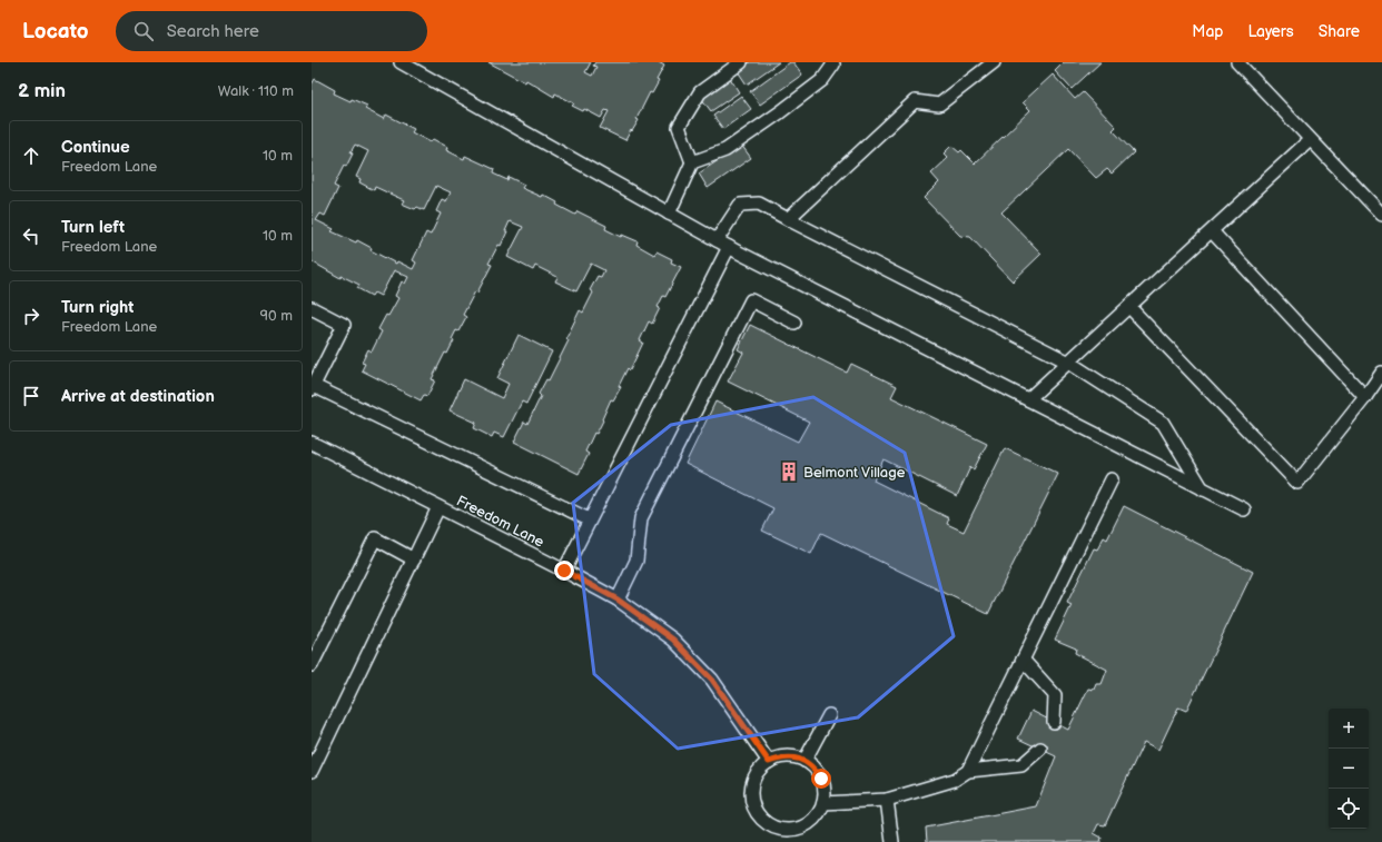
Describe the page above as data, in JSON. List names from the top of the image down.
{
  "streets": {
    "lane": ["Freedom Lane"]
  },
  "places": {
    "building": ["Belmont Village"]
  },
  "page": {
    "header": "Locato",
    "search": "Search here",
    "nav": ["Map", "Layers", "Share"],
    "heading": ["2 min", "Walk · 110 m"],
    "list": [
      ["Continue", "Freedom Lane", "10 m"],
      ["Turn left", "Freedom Lane", "10 m"],
      ["Turn right", "Freedom Lane", "90 m"],
      "Arrive at destination"
    ],
    "map_buttons": ["+", "−"]
  }
}
